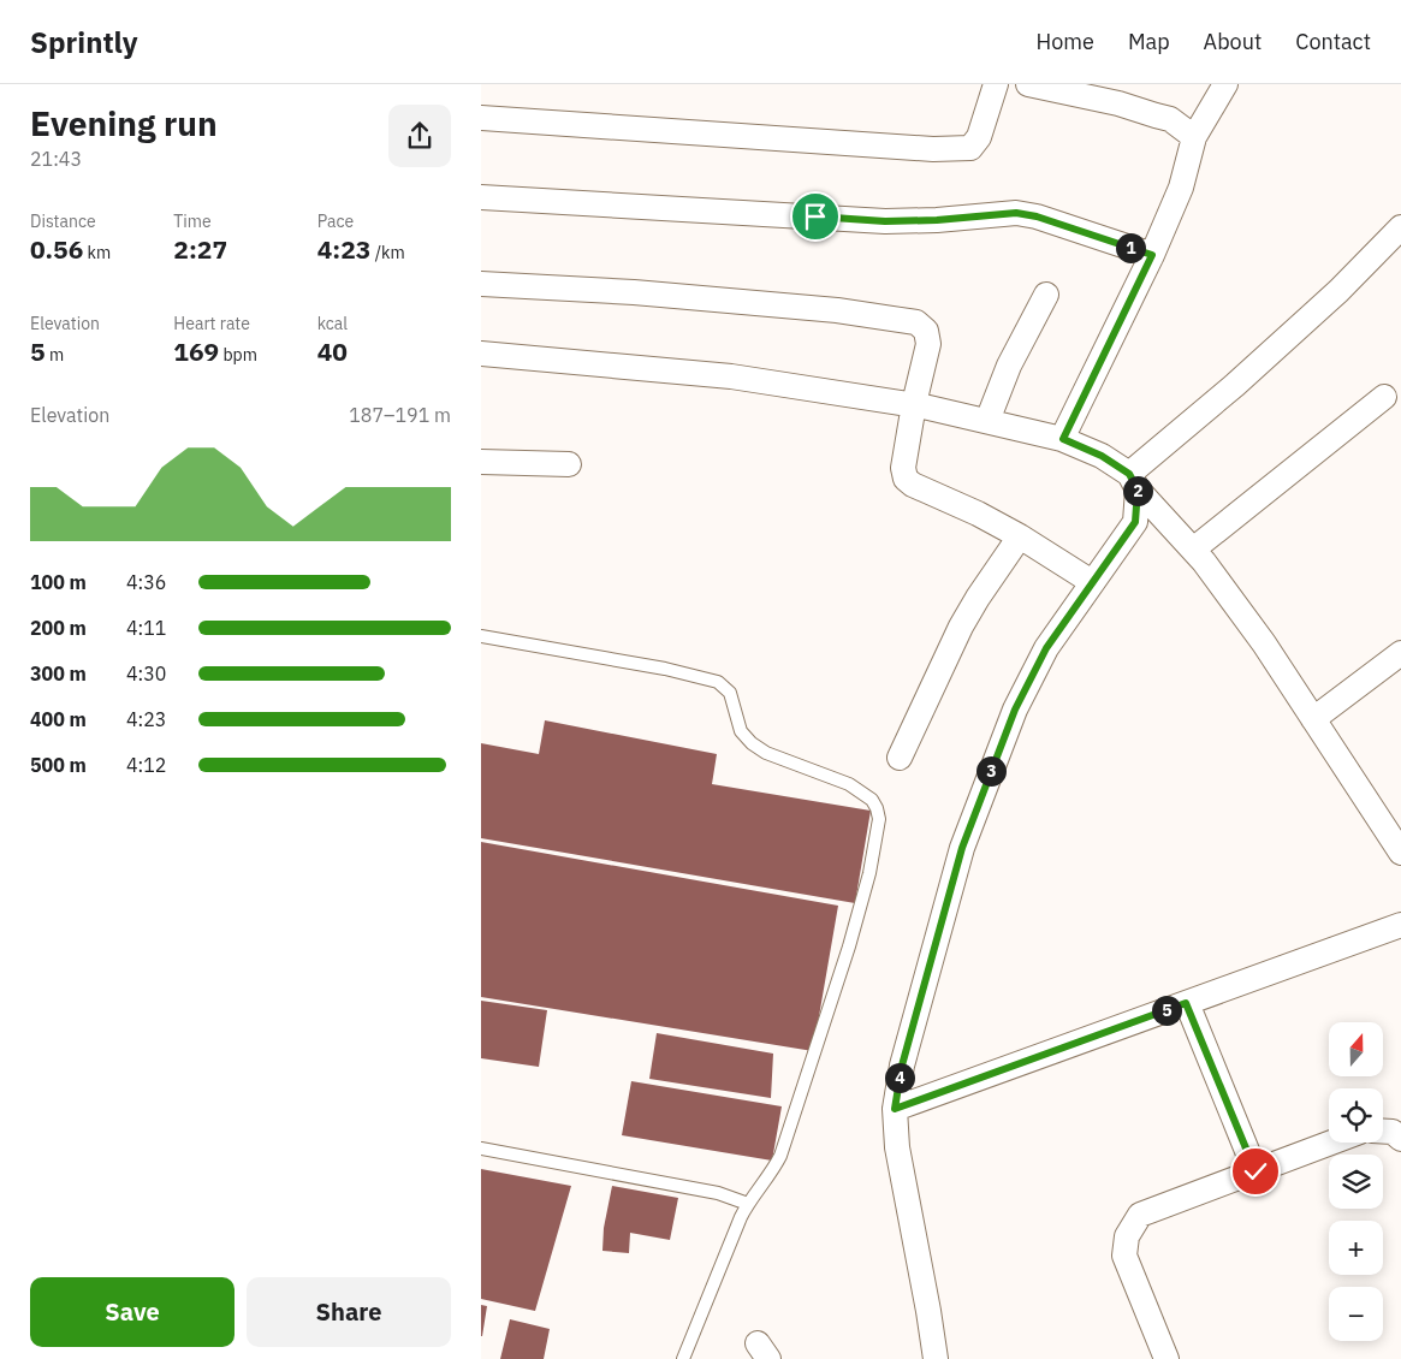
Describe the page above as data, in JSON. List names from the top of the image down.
{
  "north": "top",
  "page": {
    "header": "Sprintly",
    "nav": [
      "Home",
      "Map",
      "About",
      "Contact"
    ],
    "heading": ["Evening run", "21:43"],
    "stats": [
      ["Distance", "0.56 km"],
      ["Time", "2:27"],
      ["Pace", "4:23 /km"],
      ["Elevation", "5 m"],
      ["Heart rate", "169 bpm"],
      ["kcal", "40"]
    ],
    "pins": [
      "1",
      "2",
      "3",
      "5",
      "4"
    ],
    "chart": ["Elevation", "187–191 m"],
    "list": [
      {
        "name": "100 m",
        "note": "4:36"
      },
      {
        "name": "200 m",
        "note": "4:11"
      },
      {
        "name": "300 m",
        "note": "4:30"
      },
      {
        "name": "400 m",
        "note": "4:23"
      },
      {
        "name": "500 m",
        "note": "4:12"
      }
    ],
    "map_buttons": ["+", "−"],
    "buttons": ["Save", "Share"]
  }
}
